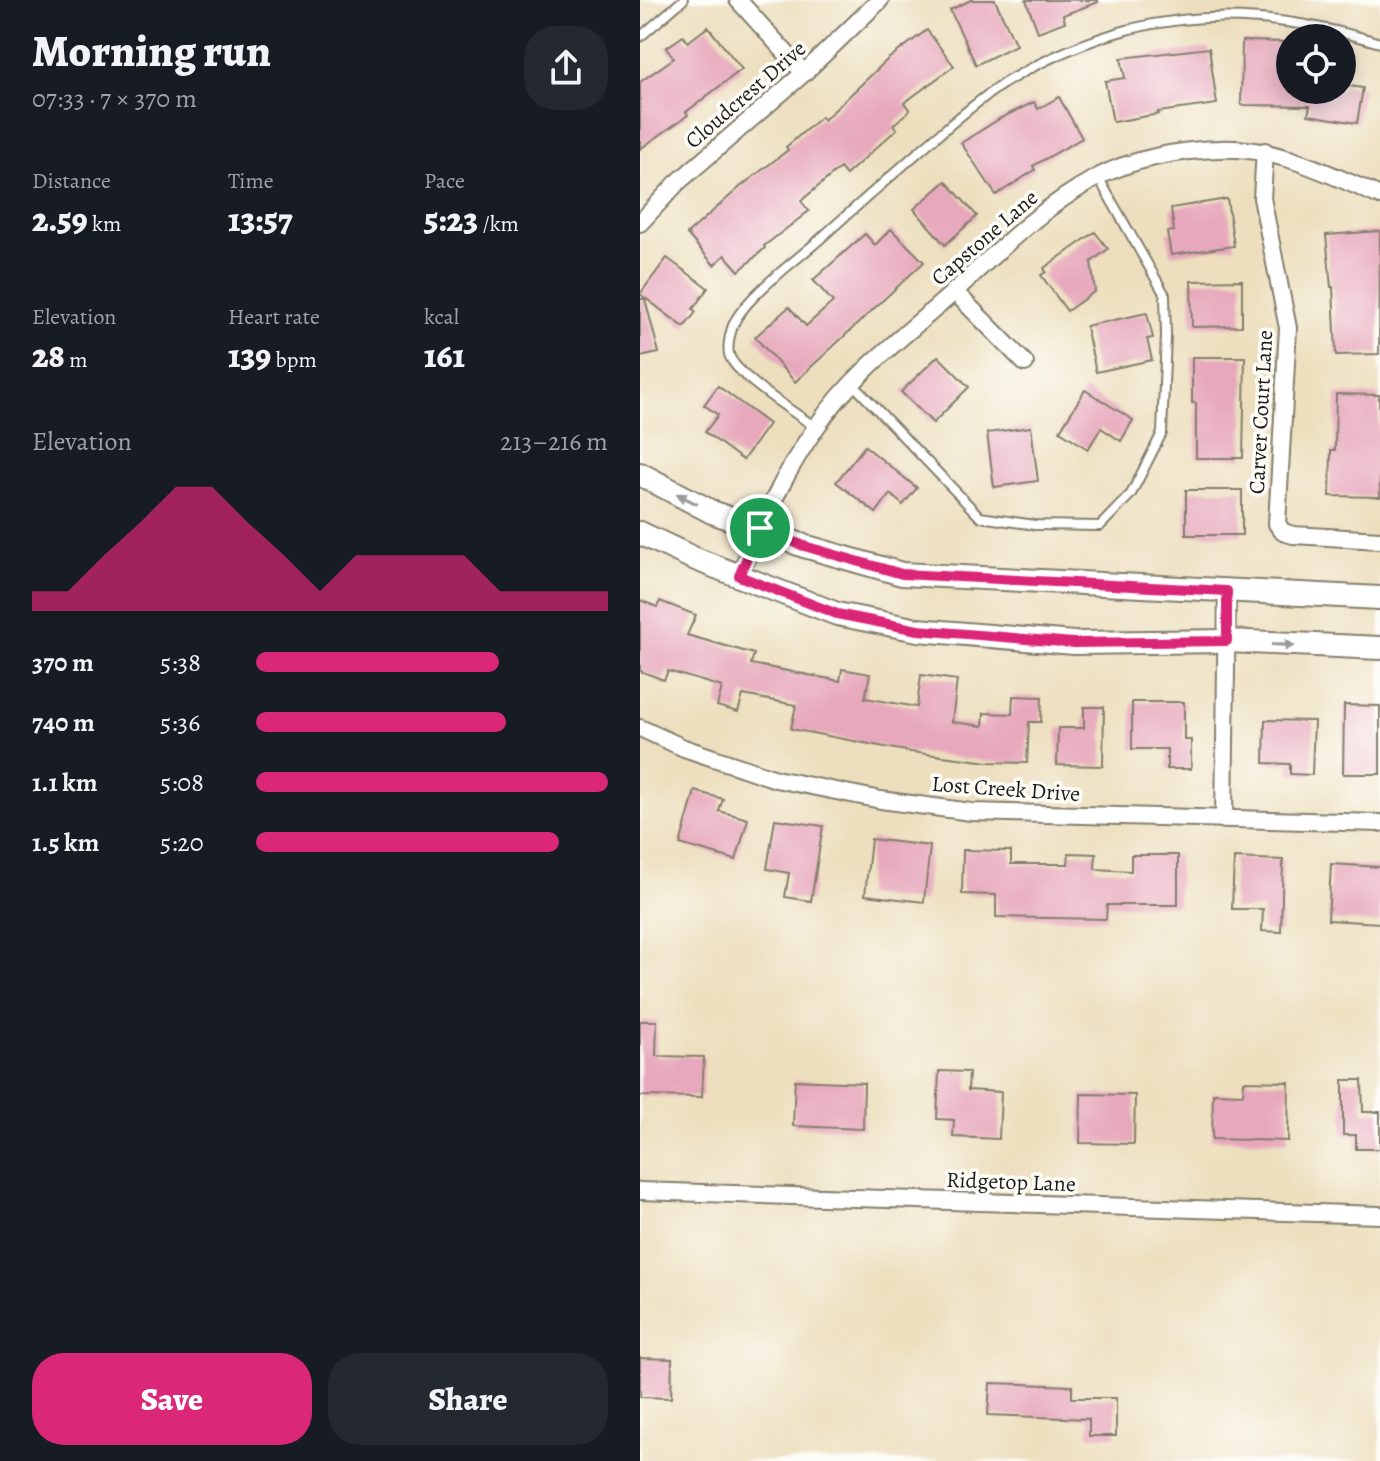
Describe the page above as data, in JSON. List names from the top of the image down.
{
  "streets": {
    "street": [
      "Cloudcrest Drive",
      "Capstone Lane",
      "Carver Court Lane",
      "Lost Creek Drive",
      "Ridgetop Lane"
    ]
  },
  "crossings": [
    ["Capstone Lane", "Carver Court Lane"]
  ],
  "page": {
    "heading": ["Morning run", "07:33 · 7 × 370 m"],
    "stats": [
      ["Distance", "2.59 km"],
      ["Time", "13:57"],
      ["Pace", "5:23 /km"],
      ["Elevation", "28 m"],
      ["Heart rate", "139 bpm"],
      ["kcal", "161"]
    ],
    "chart": ["Elevation", "213–216 m"],
    "list": [
      {
        "name": "370 m",
        "note": "5:38"
      },
      {
        "name": "740 m",
        "note": "5:36"
      },
      {
        "name": "1.1 km",
        "note": "5:08"
      },
      {
        "name": "1.5 km",
        "note": "5:20"
      }
    ],
    "buttons": ["Save", "Share"]
  }
}
